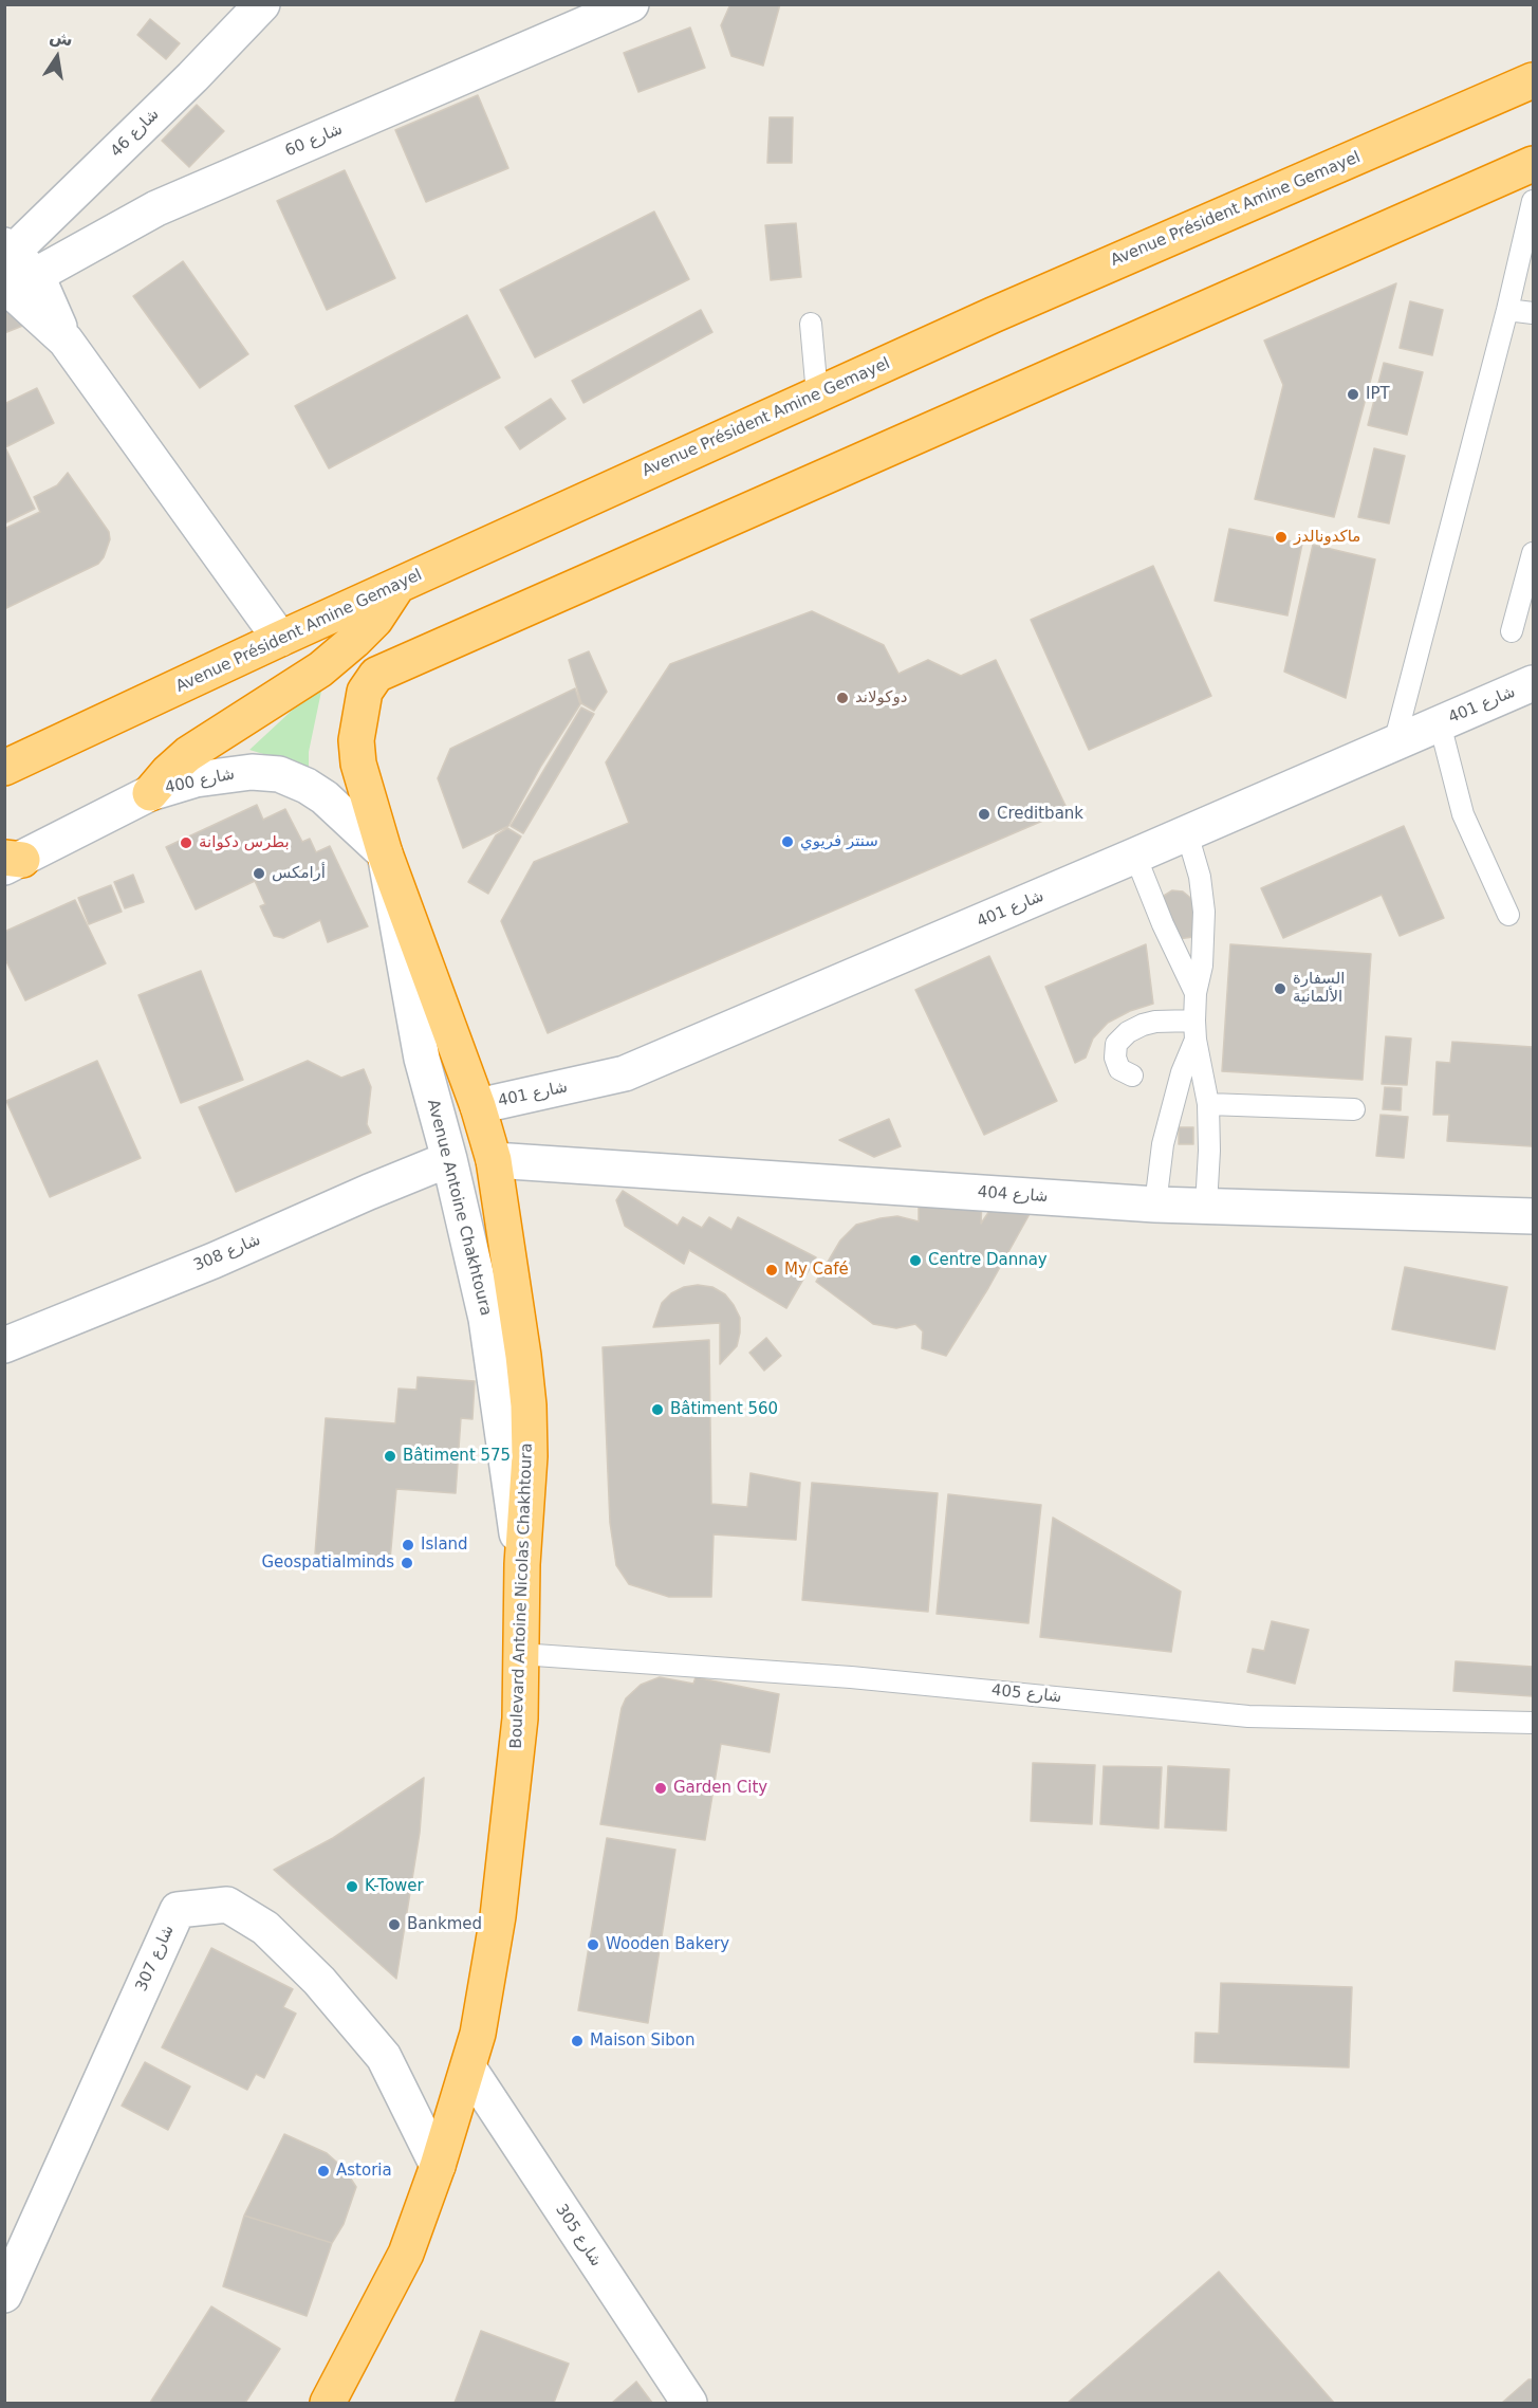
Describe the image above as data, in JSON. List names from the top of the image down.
{
  "streets": {
    "highway": ["Avenue Président Amine Gemayel", "Boulevard Antoine Nicolas Chakhtoura"],
    "street": [
      "شارع 46",
      "شارع 60",
      "شارع 401",
      "شارع 400",
      "شارع 404",
      "Avenue Antoine Chakhtoura",
      "شارع 308",
      "شارع 307",
      "شارع 305"
    ],
    "lane": ["شارع 405"]
  },
  "crossings": [
    ["شارع 46", "شارع 60"],
    ["شارع 401", "Boulevard Antoine Nicolas Chakhtoura"],
    ["شارع 400", "Avenue Antoine Chakhtoura"],
    ["شارع 400", "Boulevard Antoine Nicolas Chakhtoura"],
    ["شارع 404", "Boulevard Antoine Nicolas Chakhtoura"],
    ["Avenue Antoine Chakhtoura", "شارع 308"],
    ["Avenue Antoine Chakhtoura", "Boulevard Antoine Nicolas Chakhtoura"],
    ["Boulevard Antoine Nicolas Chakhtoura", "شارع 405"],
    ["Boulevard Antoine Nicolas Chakhtoura", "شارع 307"],
    ["Boulevard Antoine Nicolas Chakhtoura", "شارع 305"]
  ],
  "places": [
    "IPT",
    "ماكدونالدز",
    "دوكولاند",
    "Creditbank",
    "سنتر فريوي",
    "بطرس دكوانة",
    "أرامكس",
    "السفارة الألمانية",
    "Centre Dannay",
    "My Café",
    "Bâtiment 560",
    "Bâtiment 575",
    "Island",
    "Geospatialminds",
    "Garden City",
    "K-Tower",
    "Bankmed",
    "Wooden Bakery",
    "Maison Sibon",
    "Astoria"
  ],
  "north": "top"
}
